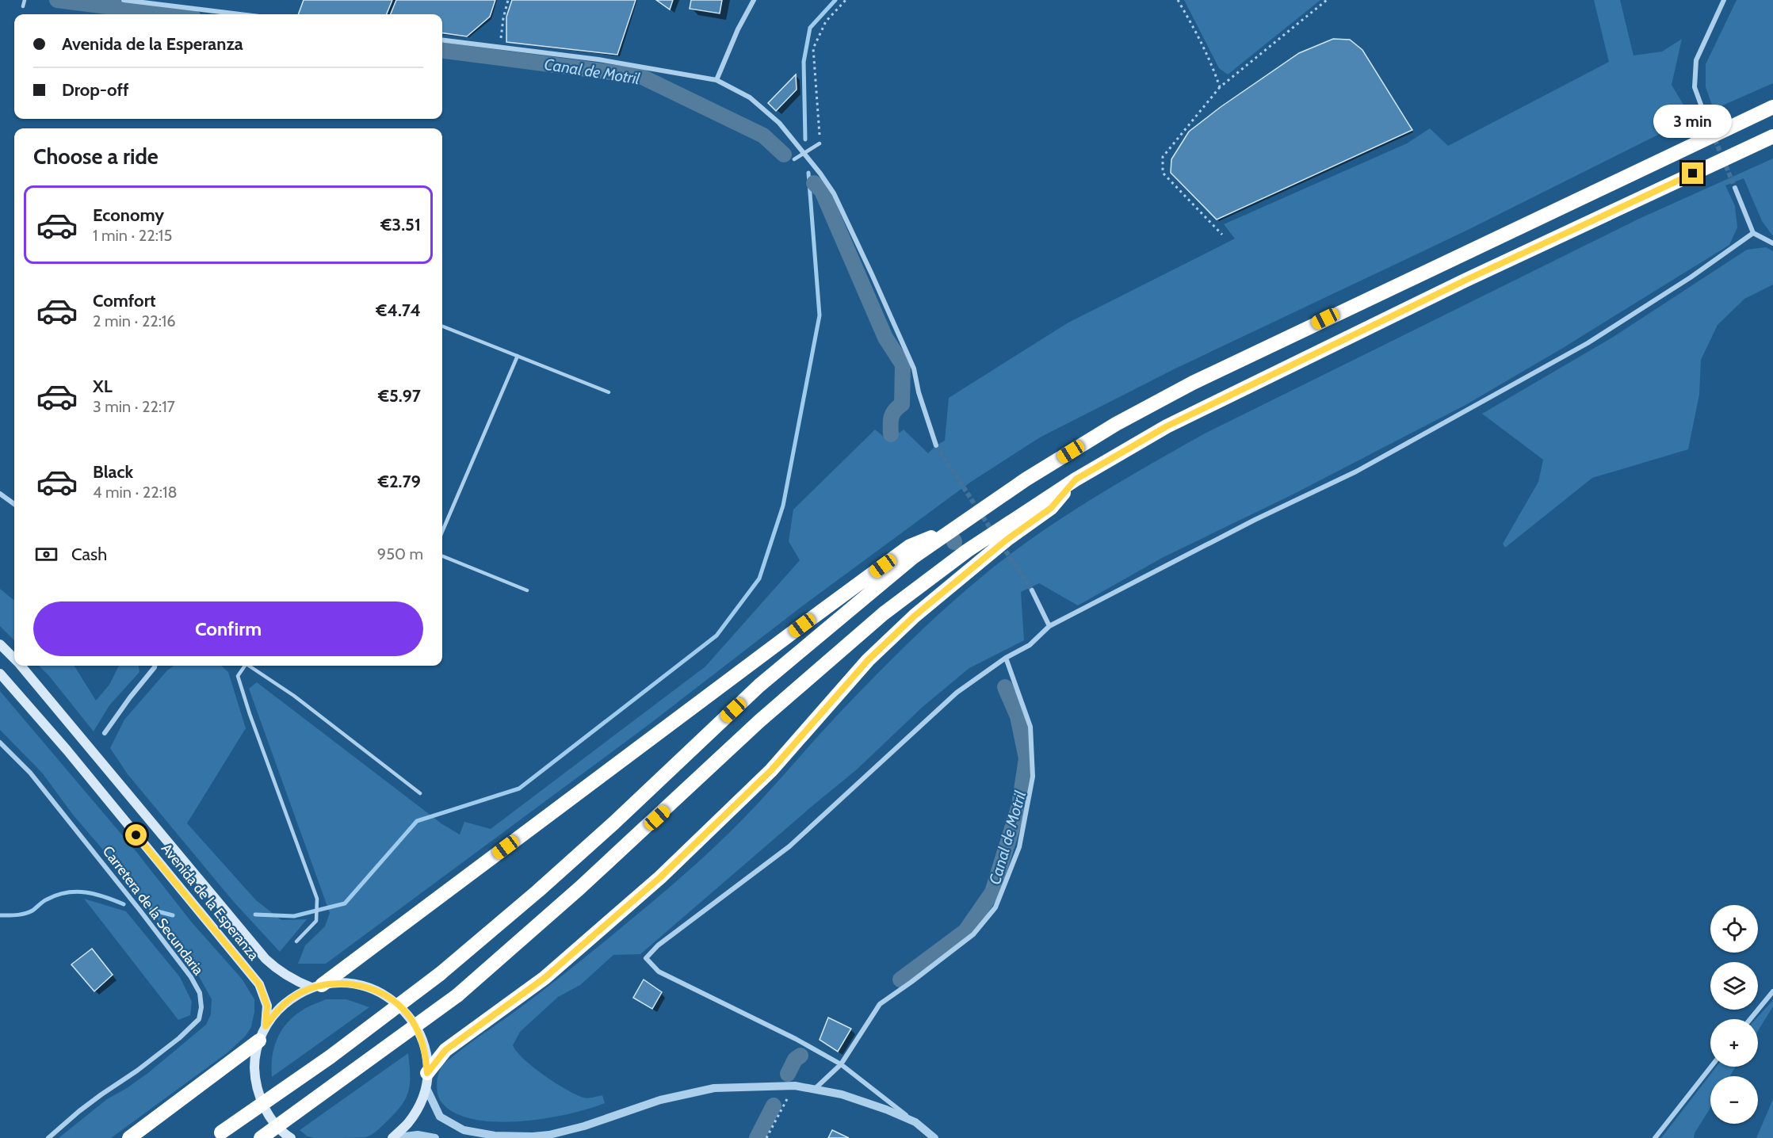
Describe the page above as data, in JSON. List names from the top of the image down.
{
  "streets": {
    "main road": ["Avenida de la Esperanza"],
    "street": ["Carretera de la Secundaria"]
  },
  "water": ["Canal de Motril"],
  "page": {
    "banner": ["Avenida de la Esperanza", "Drop-off"],
    "bubble": "3 min",
    "heading": "Choose a ride",
    "list": [
      {
        "name": "Economy",
        "note": "1 min · 22:15",
        "value": "€3.51"
      },
      {
        "name": "Comfort",
        "note": "2 min · 22:16",
        "value": "€4.74"
      },
      {
        "name": "XL",
        "note": "3 min · 22:17",
        "value": "€5.97"
      },
      {
        "name": "Black",
        "note": "4 min · 22:18",
        "value": "€2.79"
      }
    ],
    "pay": ["Cash", "950 m"],
    "buttons": "Confirm",
    "map_buttons": ["+", "−"]
  }
}
